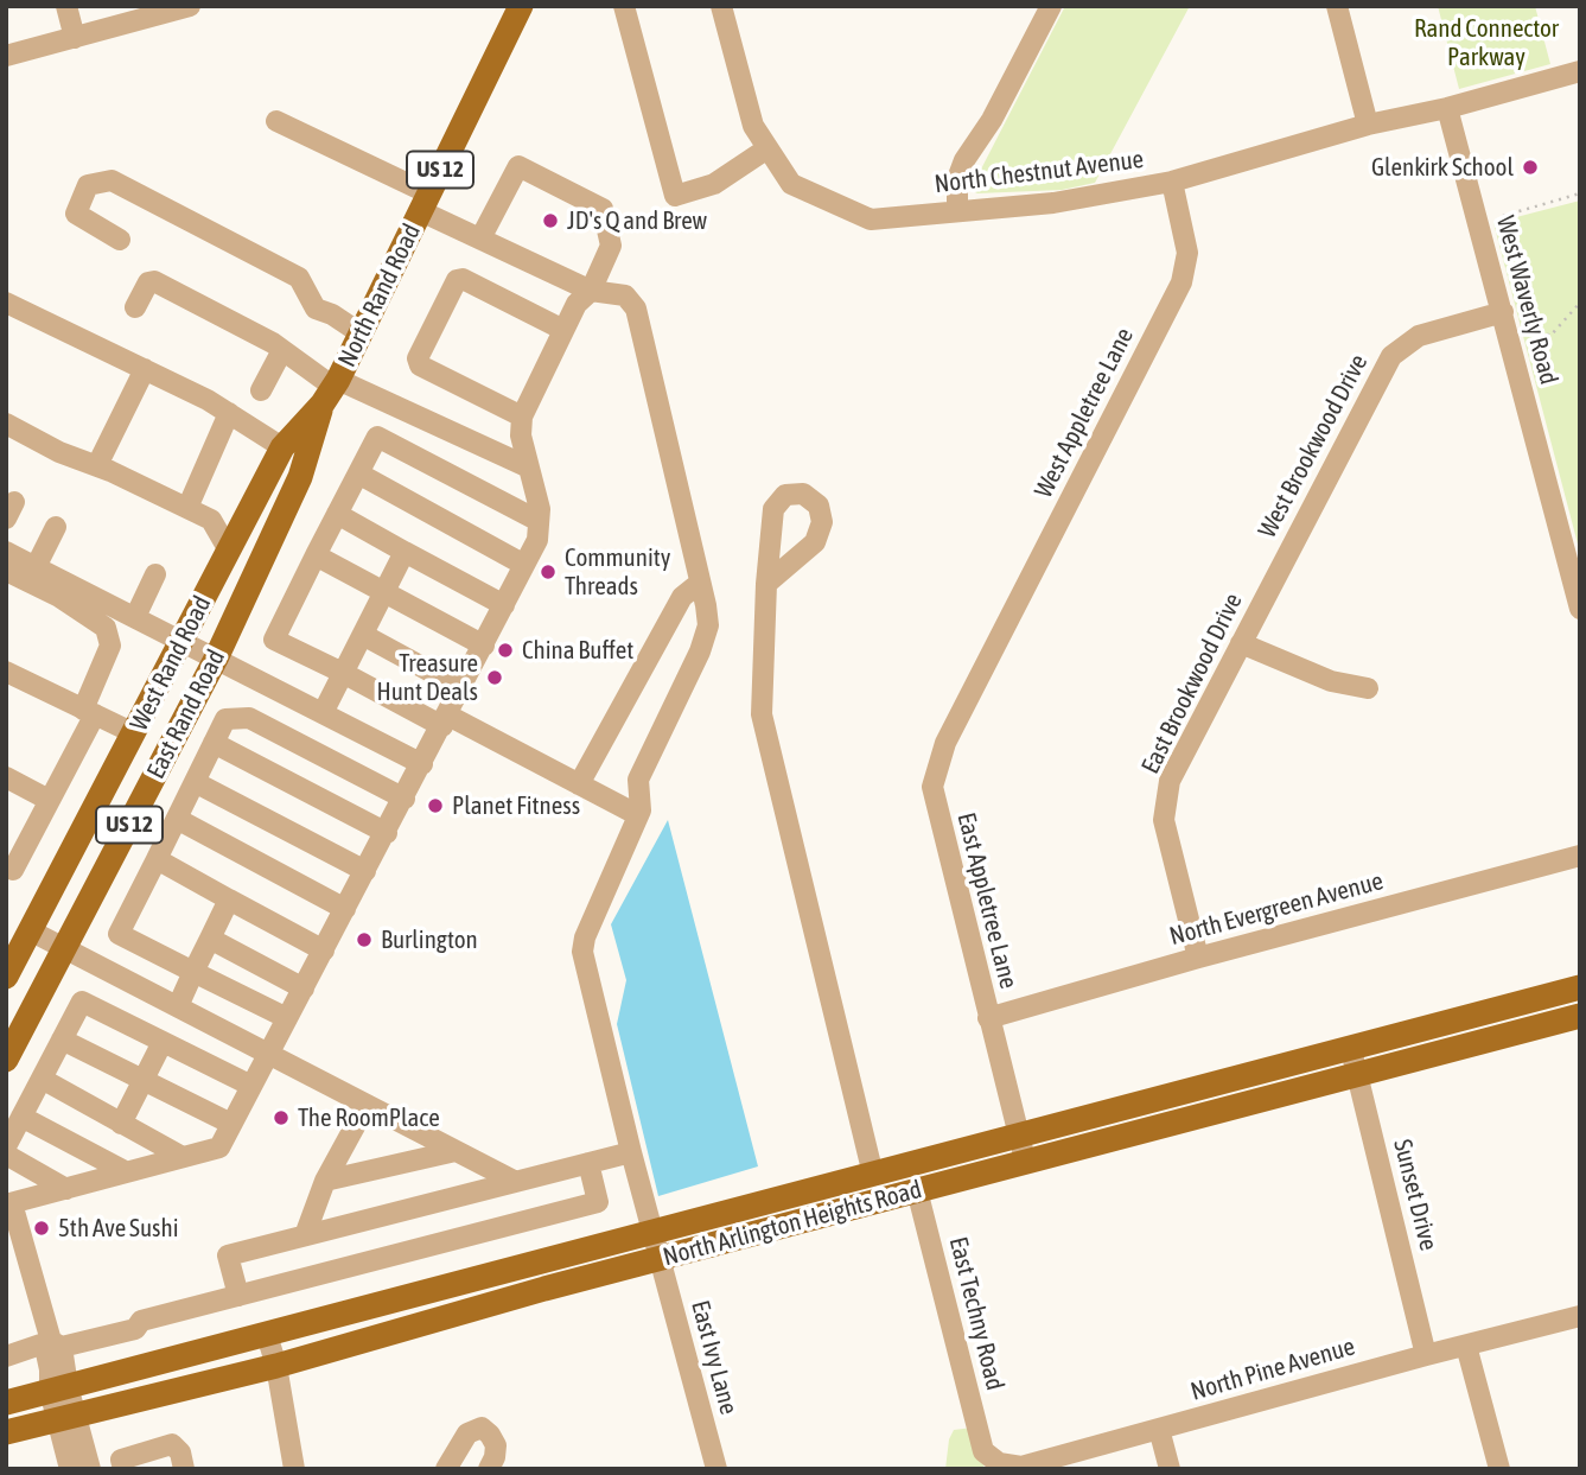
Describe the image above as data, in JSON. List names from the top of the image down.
{
  "streets": {
    "main road": [
      "US 12",
      "North Rand Road",
      "West Rand Road",
      "East Rand Road",
      "North Arlington Heights Road"
    ],
    "street": [
      "North Chestnut Avenue",
      "West Waverly Road",
      "West Appletree Lane",
      "West Brookwood Drive",
      "East Brookwood Drive",
      "East Appletree Lane",
      "North Evergreen Avenue",
      "Sunset Drive",
      "East Techny Road",
      "East Ivy Lane",
      "North Pine Avenue"
    ]
  },
  "crossings": [
    ["US 12", "West Rand Road"],
    ["North Chestnut Avenue", "West Waverly Road"],
    ["North Chestnut Avenue", "West Appletree Lane"],
    ["North Rand Road", "West Rand Road"],
    ["North Rand Road", "East Rand Road"],
    ["West Waverly Road", "West Brookwood Drive"],
    ["West Appletree Lane", "East Appletree Lane"],
    ["West Brookwood Drive", "East Brookwood Drive"],
    ["West Rand Road", "East Rand Road"],
    ["East Brookwood Drive", "North Evergreen Avenue"],
    ["East Appletree Lane", "North Evergreen Avenue"],
    ["East Appletree Lane", "North Arlington Heights Road"],
    ["Sunset Drive", "North Arlington Heights Road"],
    ["Sunset Drive", "North Pine Avenue"],
    ["North Arlington Heights Road", "East Techny Road"],
    ["North Arlington Heights Road", "East Ivy Lane"],
    ["East Techny Road", "North Pine Avenue"]
  ],
  "parks": ["Rand Connector Parkway"],
  "places": [
    "Glenkirk School",
    "JD's Q and Brew",
    "Community Threads",
    "China Buffet",
    "Treasure Hunt Deals",
    "Planet Fitness",
    "Burlington",
    "The RoomPlace",
    "5th Ave Sushi"
  ]
}
